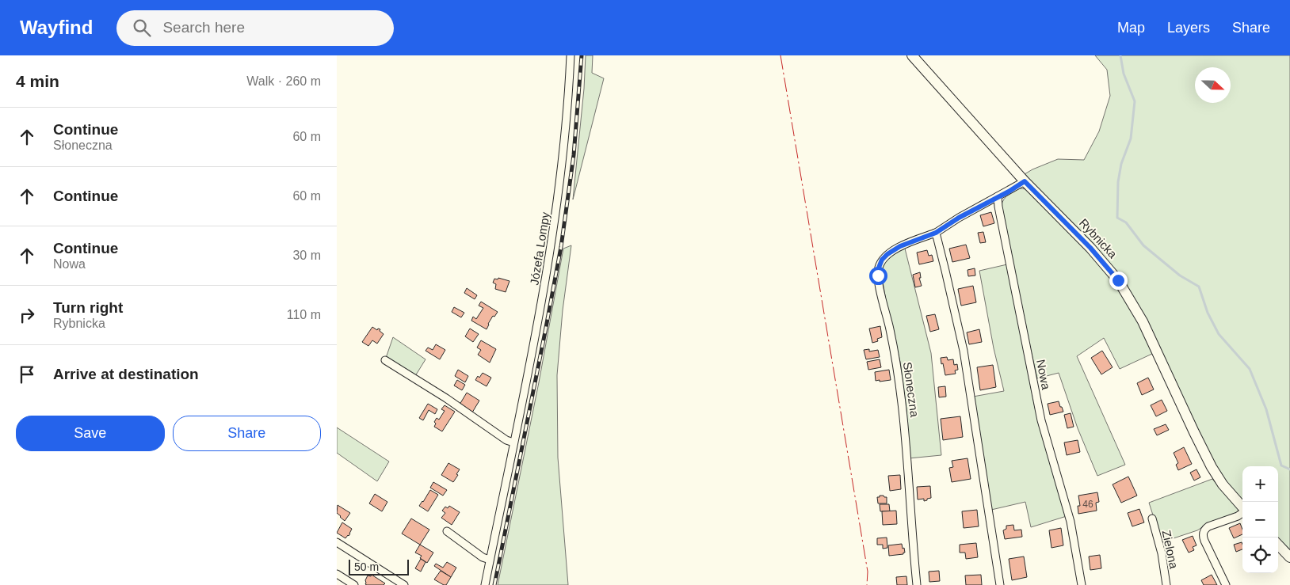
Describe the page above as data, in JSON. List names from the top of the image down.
{
  "streets": {
    "street": [
      "Rybnicka",
      "Józefa Lompy",
      "Nowa",
      "Słoneczna",
      "Zielona"
    ]
  },
  "crossings": [
    ["Nowa", "Słoneczna"]
  ],
  "house_numbers": ["46"],
  "scale_bar": "50 m",
  "north": "right",
  "page": {
    "header": "Wayfind",
    "search": "Search here",
    "nav": ["Map", "Layers", "Share"],
    "heading": ["4 min", "Walk · 260 m"],
    "list": [
      ["Continue", "Słoneczna", "60 m"],
      ["Continue", "60 m"],
      ["Continue", "Nowa", "30 m"],
      ["Turn right", "Rybnicka", "110 m"],
      "Arrive at destination"
    ],
    "buttons": ["Save", "Share"],
    "map_buttons": ["+", "−"],
    "scale": "50 m"
  }
}
